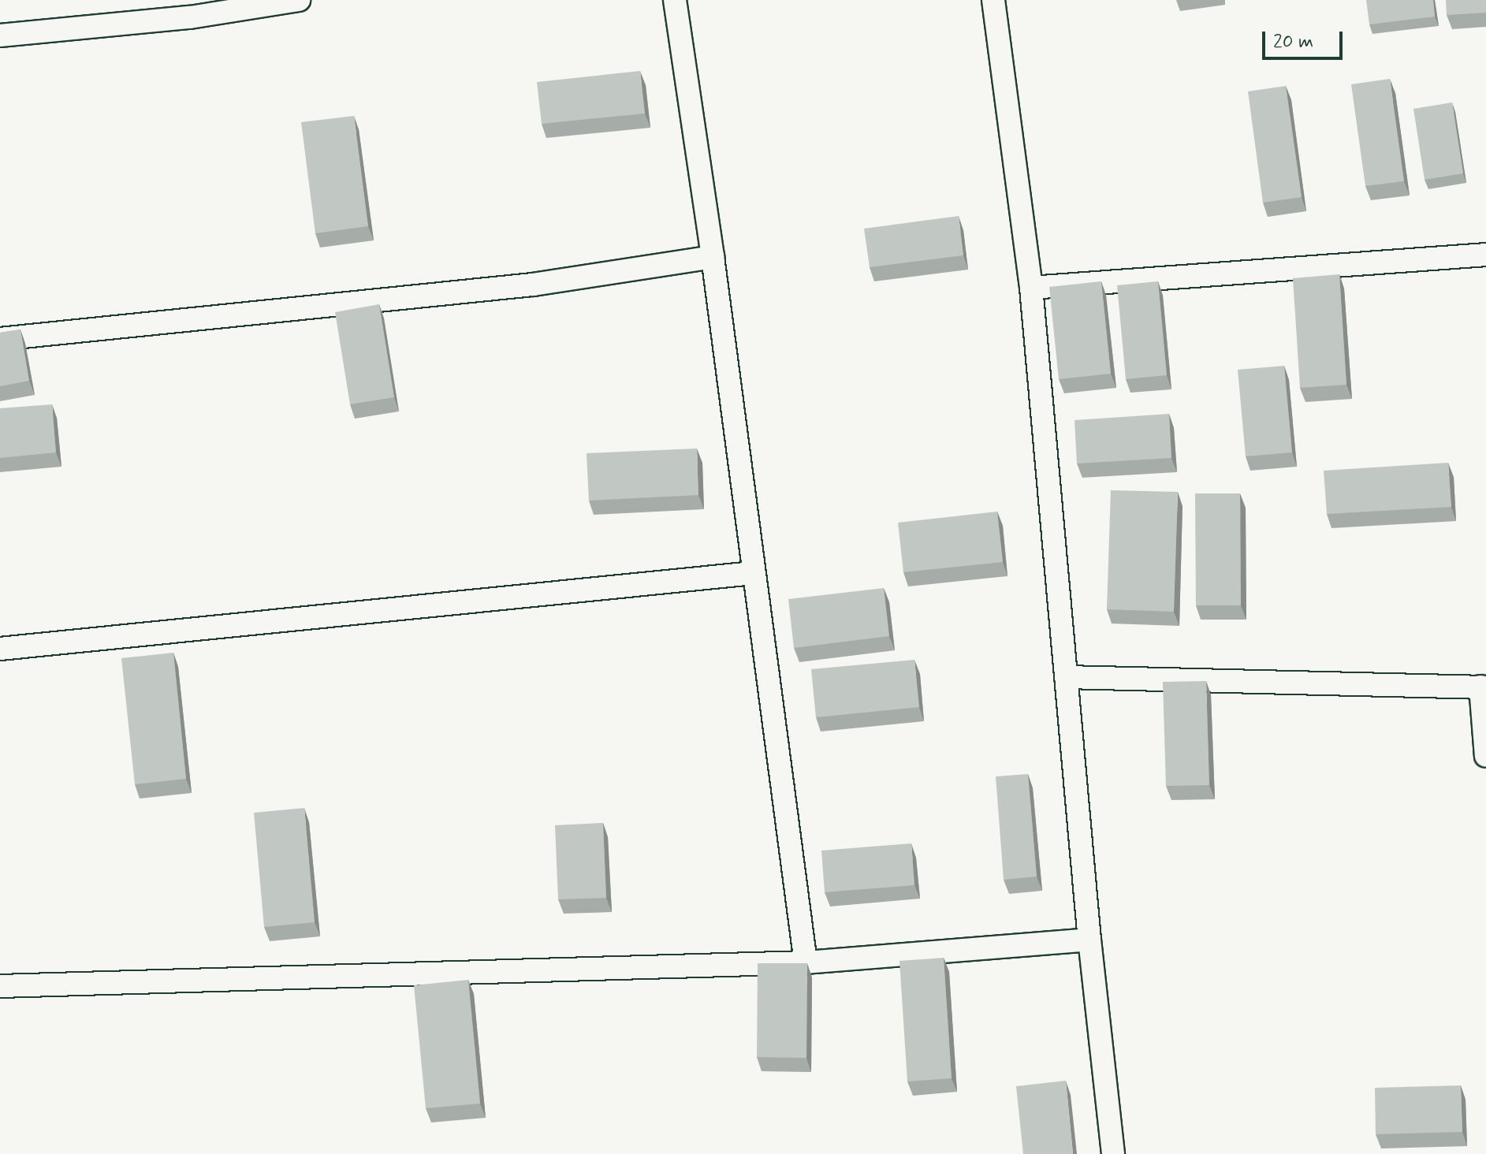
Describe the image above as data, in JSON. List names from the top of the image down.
{
  "scale_bar": "20 m"
}
